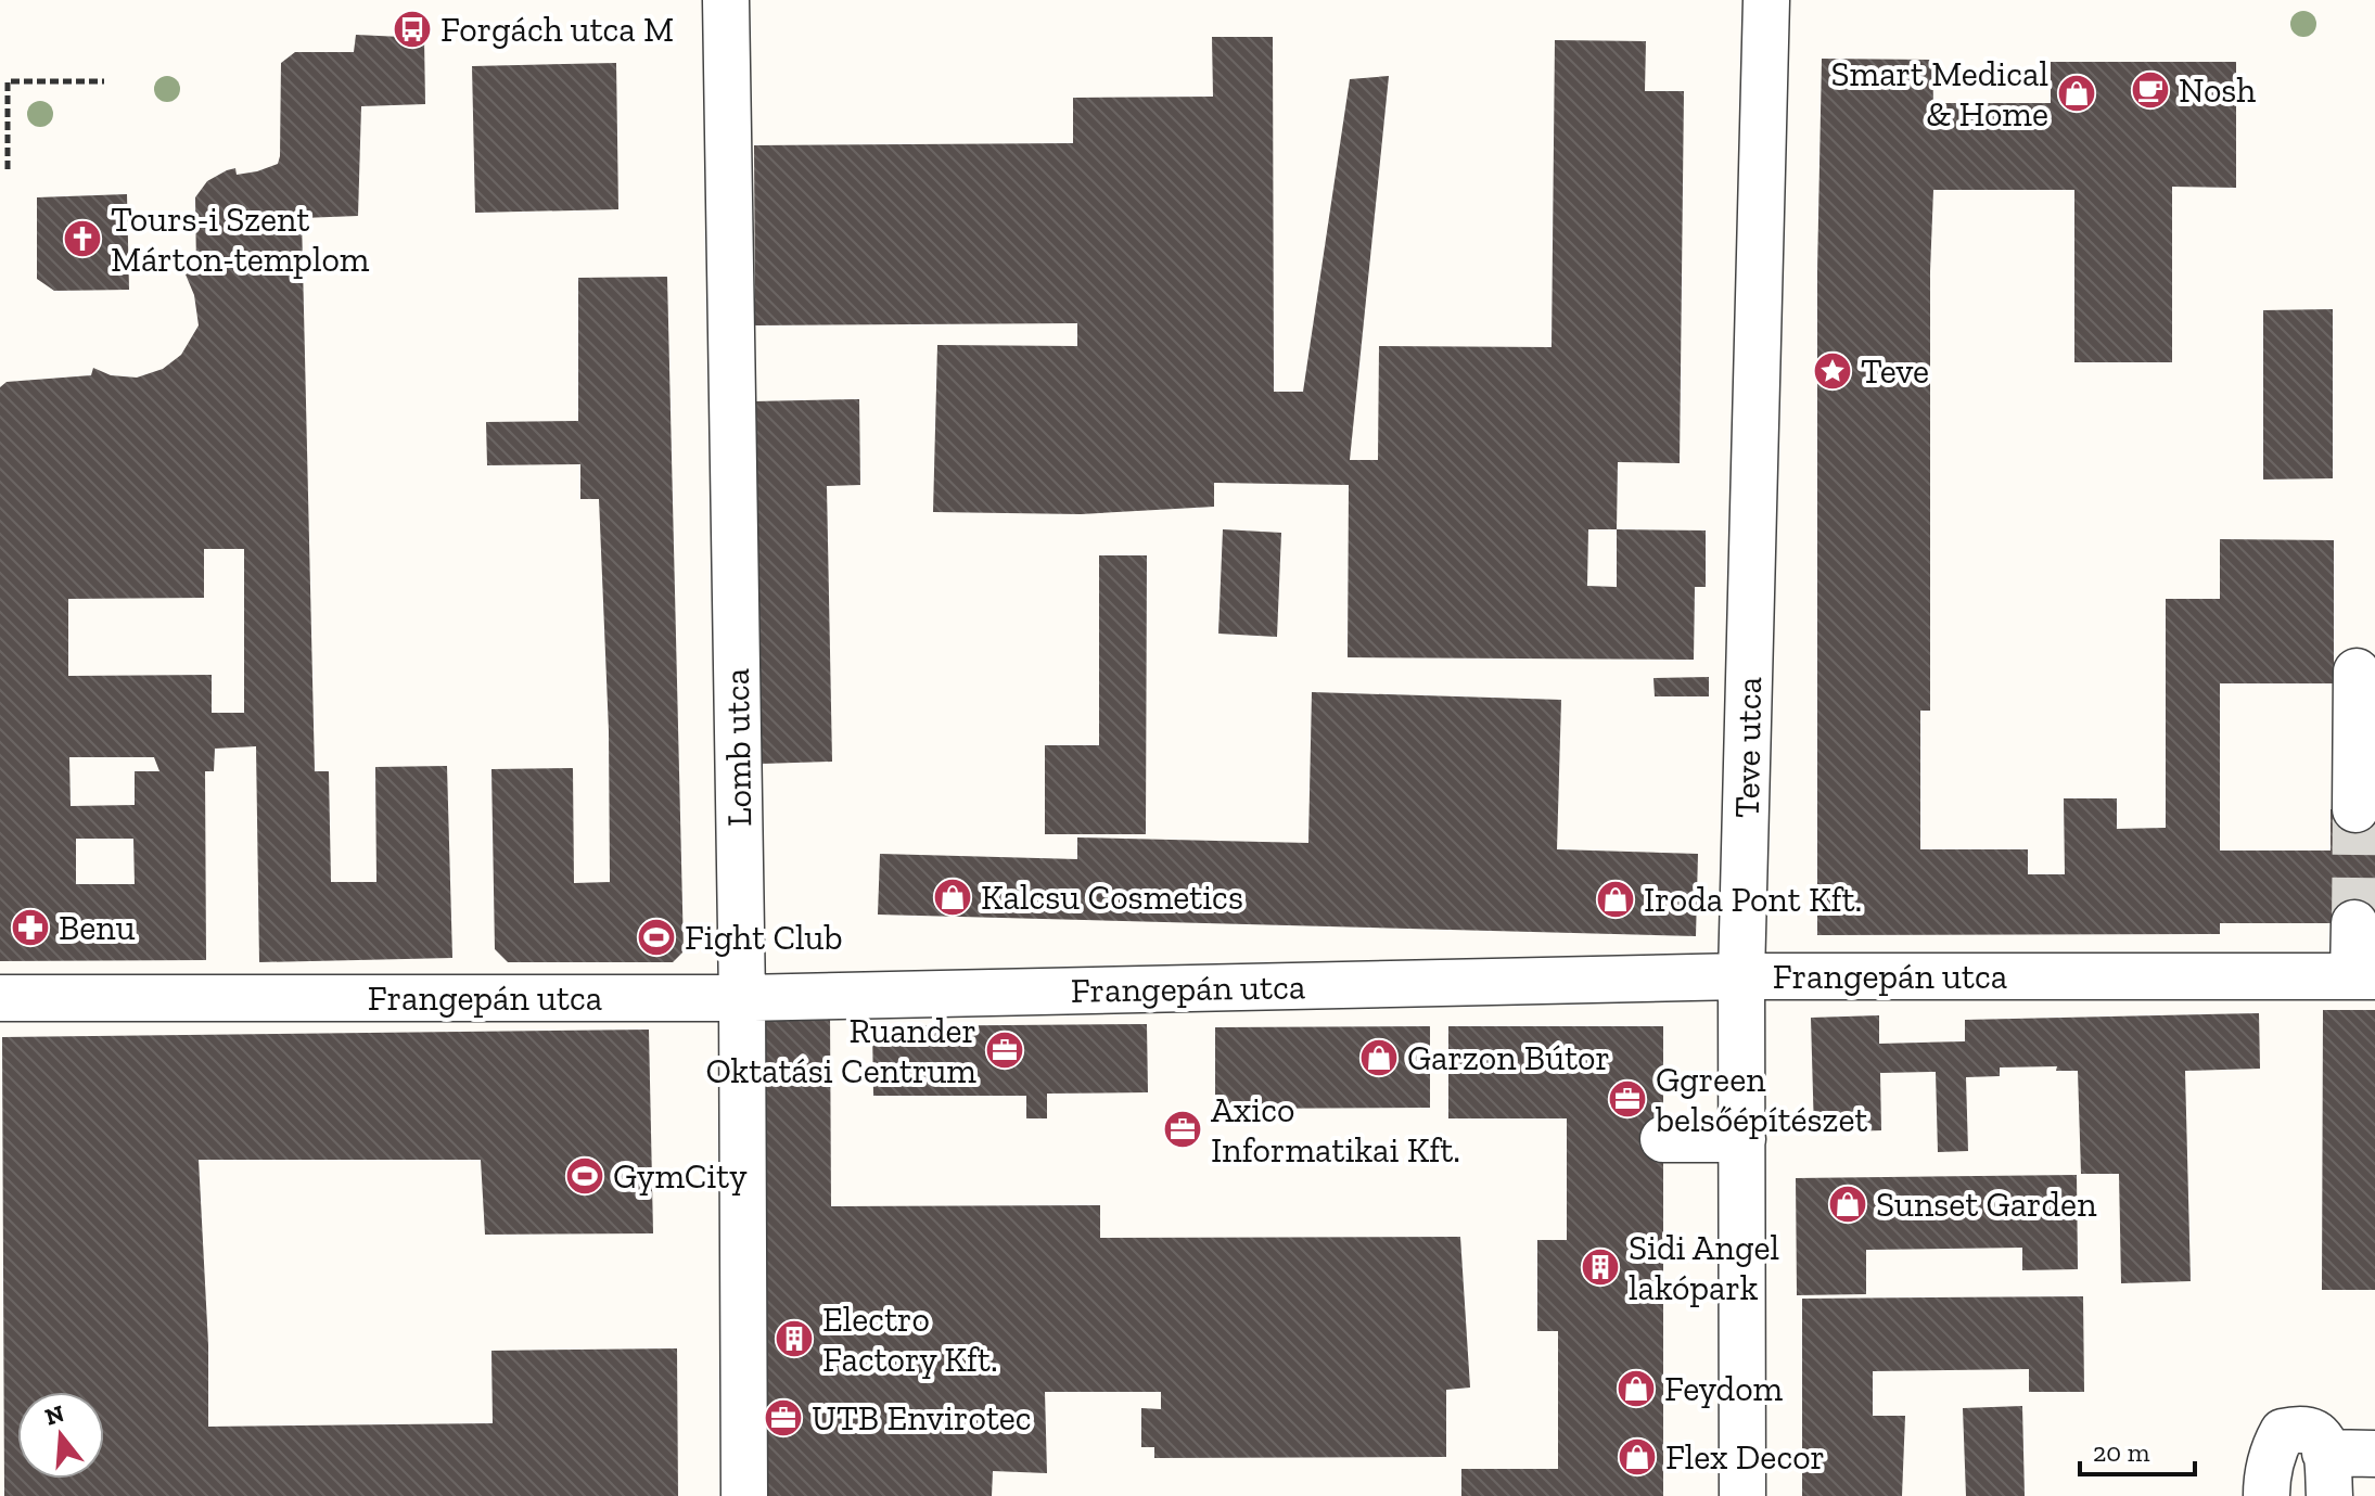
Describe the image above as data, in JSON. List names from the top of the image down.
{
  "streets": {
    "street": ["Lomb utca", "Teve utca", "Frangepán utca"]
  },
  "crossings": [
    ["Lomb utca", "Frangepán utca"],
    ["Teve utca", "Frangepán utca"]
  ],
  "places": {
    "bus stop": ["Forgách utca M"],
    "cafe": ["Nosh"],
    "shop": [
      "Smart Medical & Home",
      "Kalcsu Cosmetics",
      "Iroda Pont Kft.",
      "Garzon Bútor",
      "Sunset Garden",
      "Feydom",
      "Flex Decor"
    ],
    "church": ["Tours-i Szent Márton-templom"],
    "place": ["Teve"],
    "pharmacy": ["Benu"],
    "sports": ["Fight Club", "GymCity"],
    "office": [
      "Ruander Oktatási Centrum",
      "Ggreen belsőépítészet",
      "Axico Informatikai Kft.",
      "UTB Envirotec"
    ],
    "building": ["Sidi Angel lakópark", "Electro Factory Kft."]
  },
  "scale_bar": "20 m",
  "north": "top"
}
